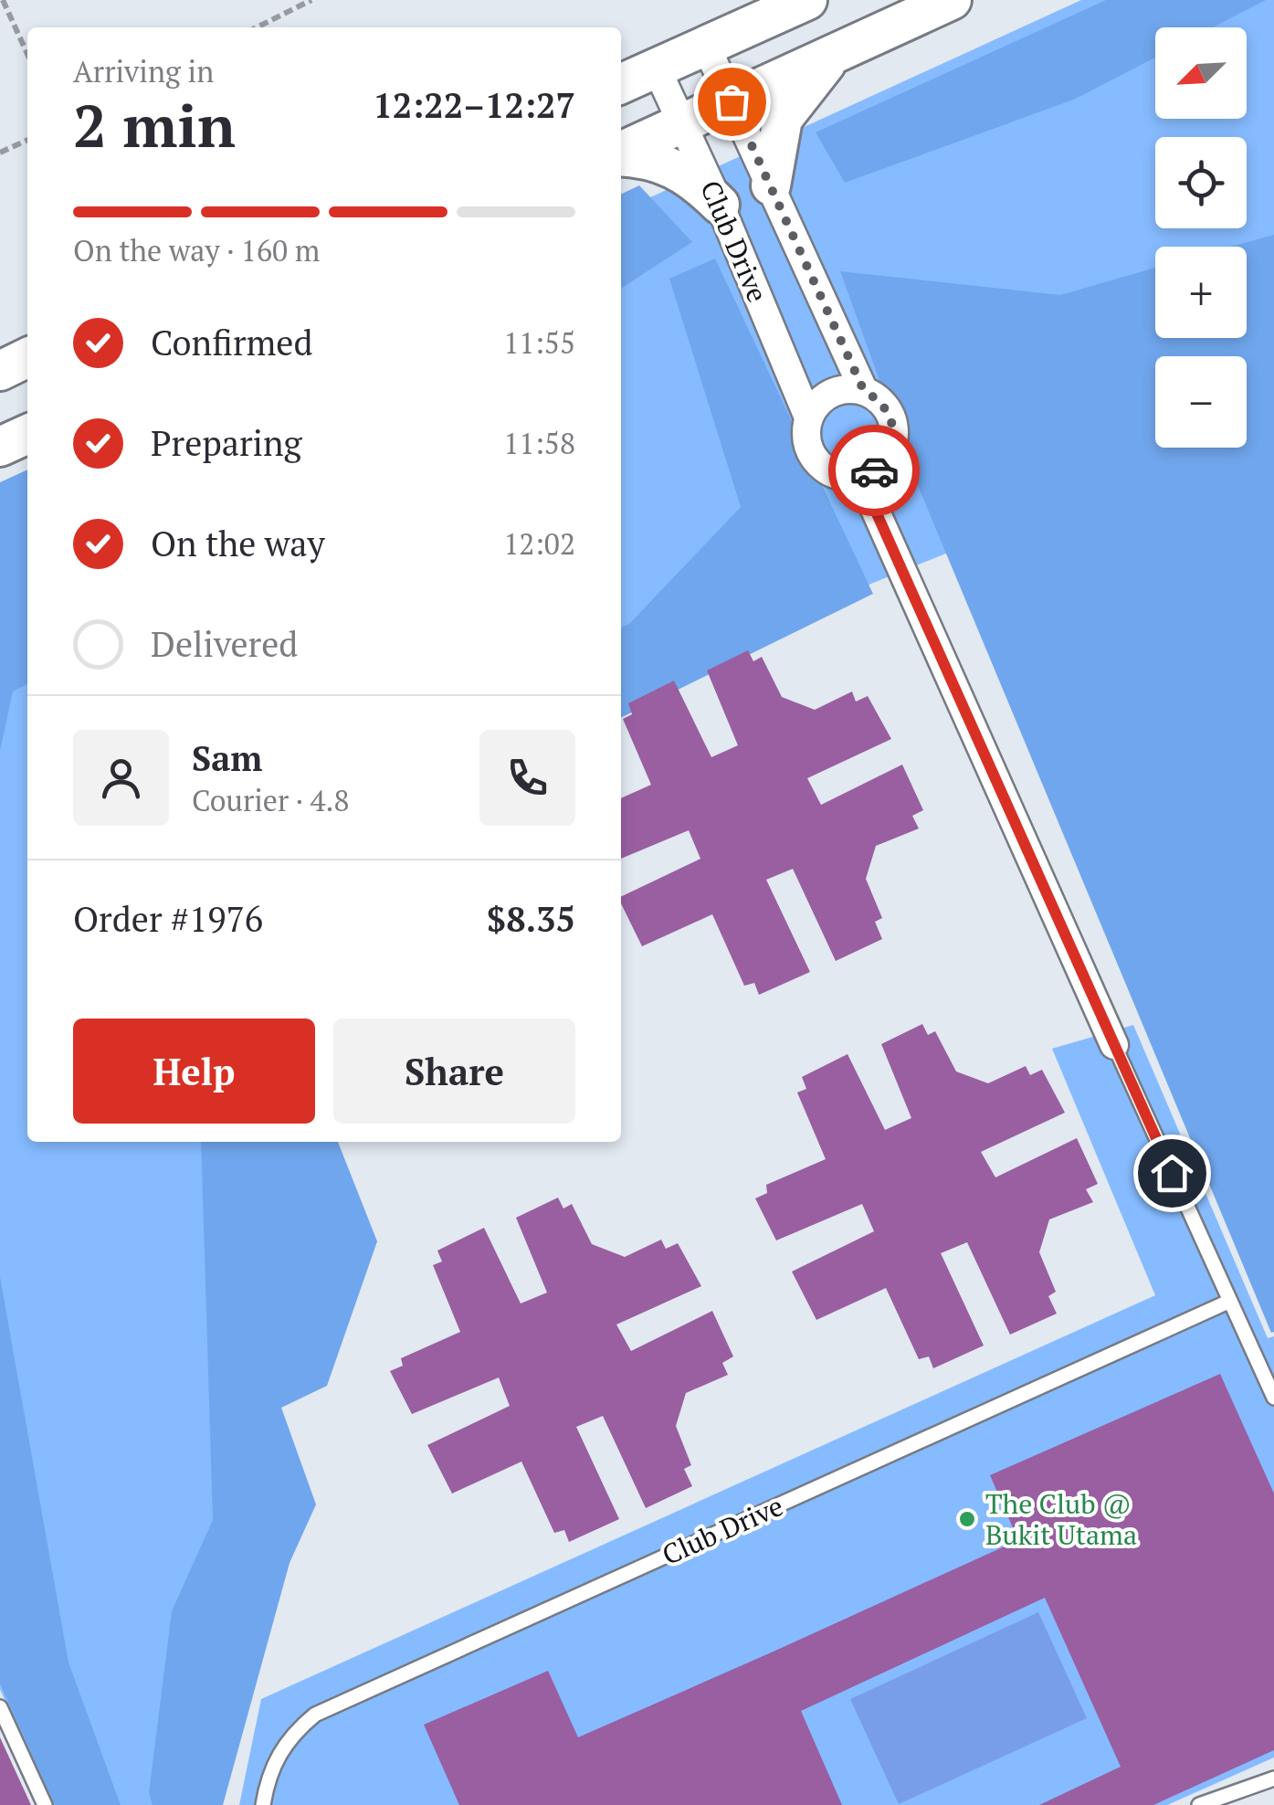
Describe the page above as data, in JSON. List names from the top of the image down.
{
  "streets": {
    "street": ["Club Drive"]
  },
  "places": ["The Club @ Bukit Utama"],
  "north": "bottom left",
  "page": {
    "map_buttons": ["+", "−"],
    "heading": ["2 min", "Arriving in", "12:22–12:27"],
    "panel": [
      "Sam",
      "Courier · 4.8",
      "Order #1976",
      "$8.35"
    ],
    "bar": "On the way · 160 m",
    "list": [
      ["Confirmed", "11:55"],
      ["Preparing", "11:58"],
      ["On the way", "12:02"],
      "Delivered"
    ],
    "buttons": ["Help", "Share"]
  }
}
